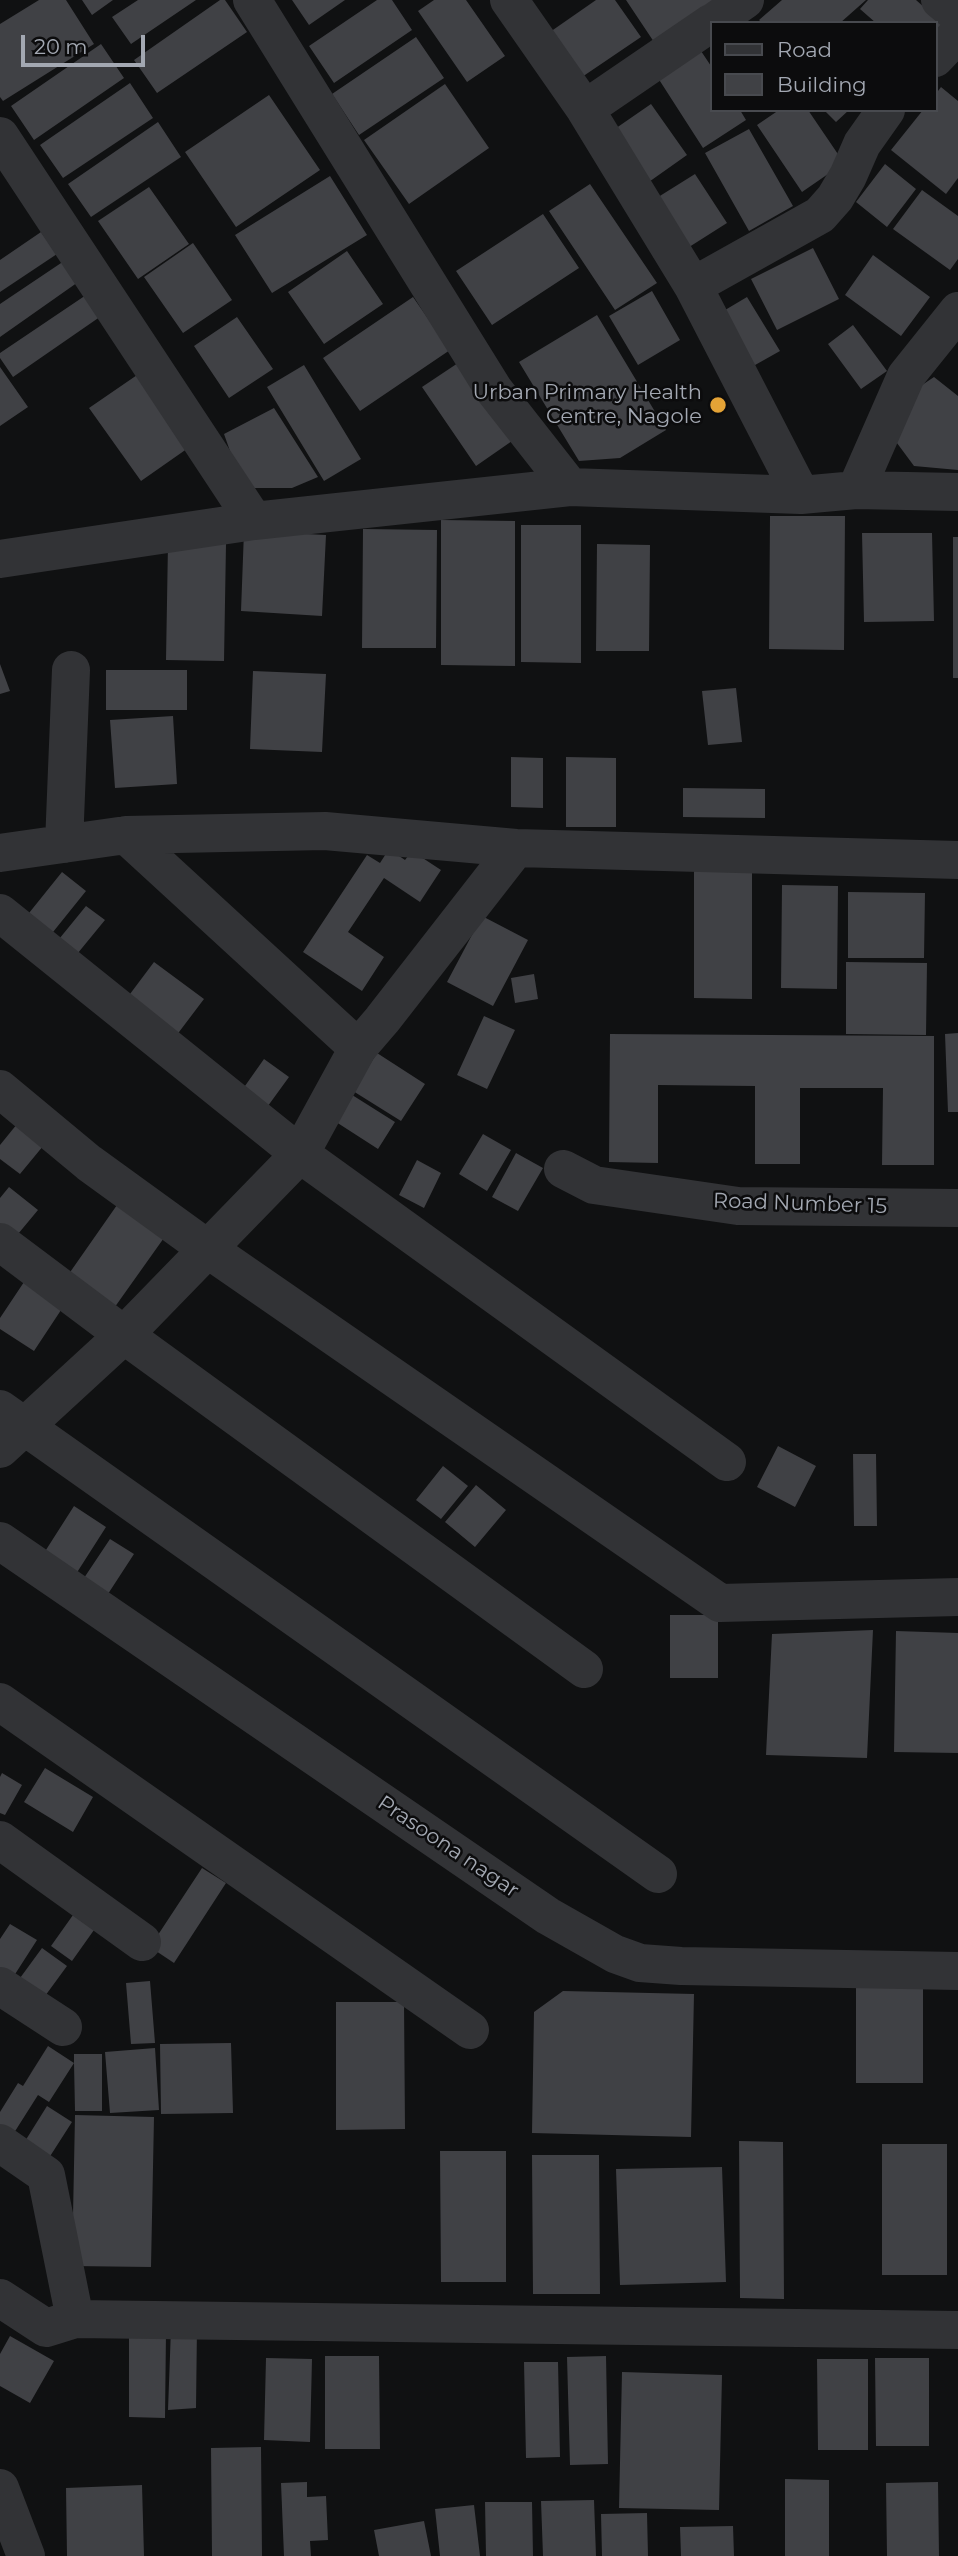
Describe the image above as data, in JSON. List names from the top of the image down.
{
  "streets": {
    "street": ["Road Number 15", "Prasoona nagar"]
  },
  "places": ["Urban Primary Health Centre, Nagole"],
  "legend": ["Road", "Building"],
  "scale_bar": "20 m"
}
